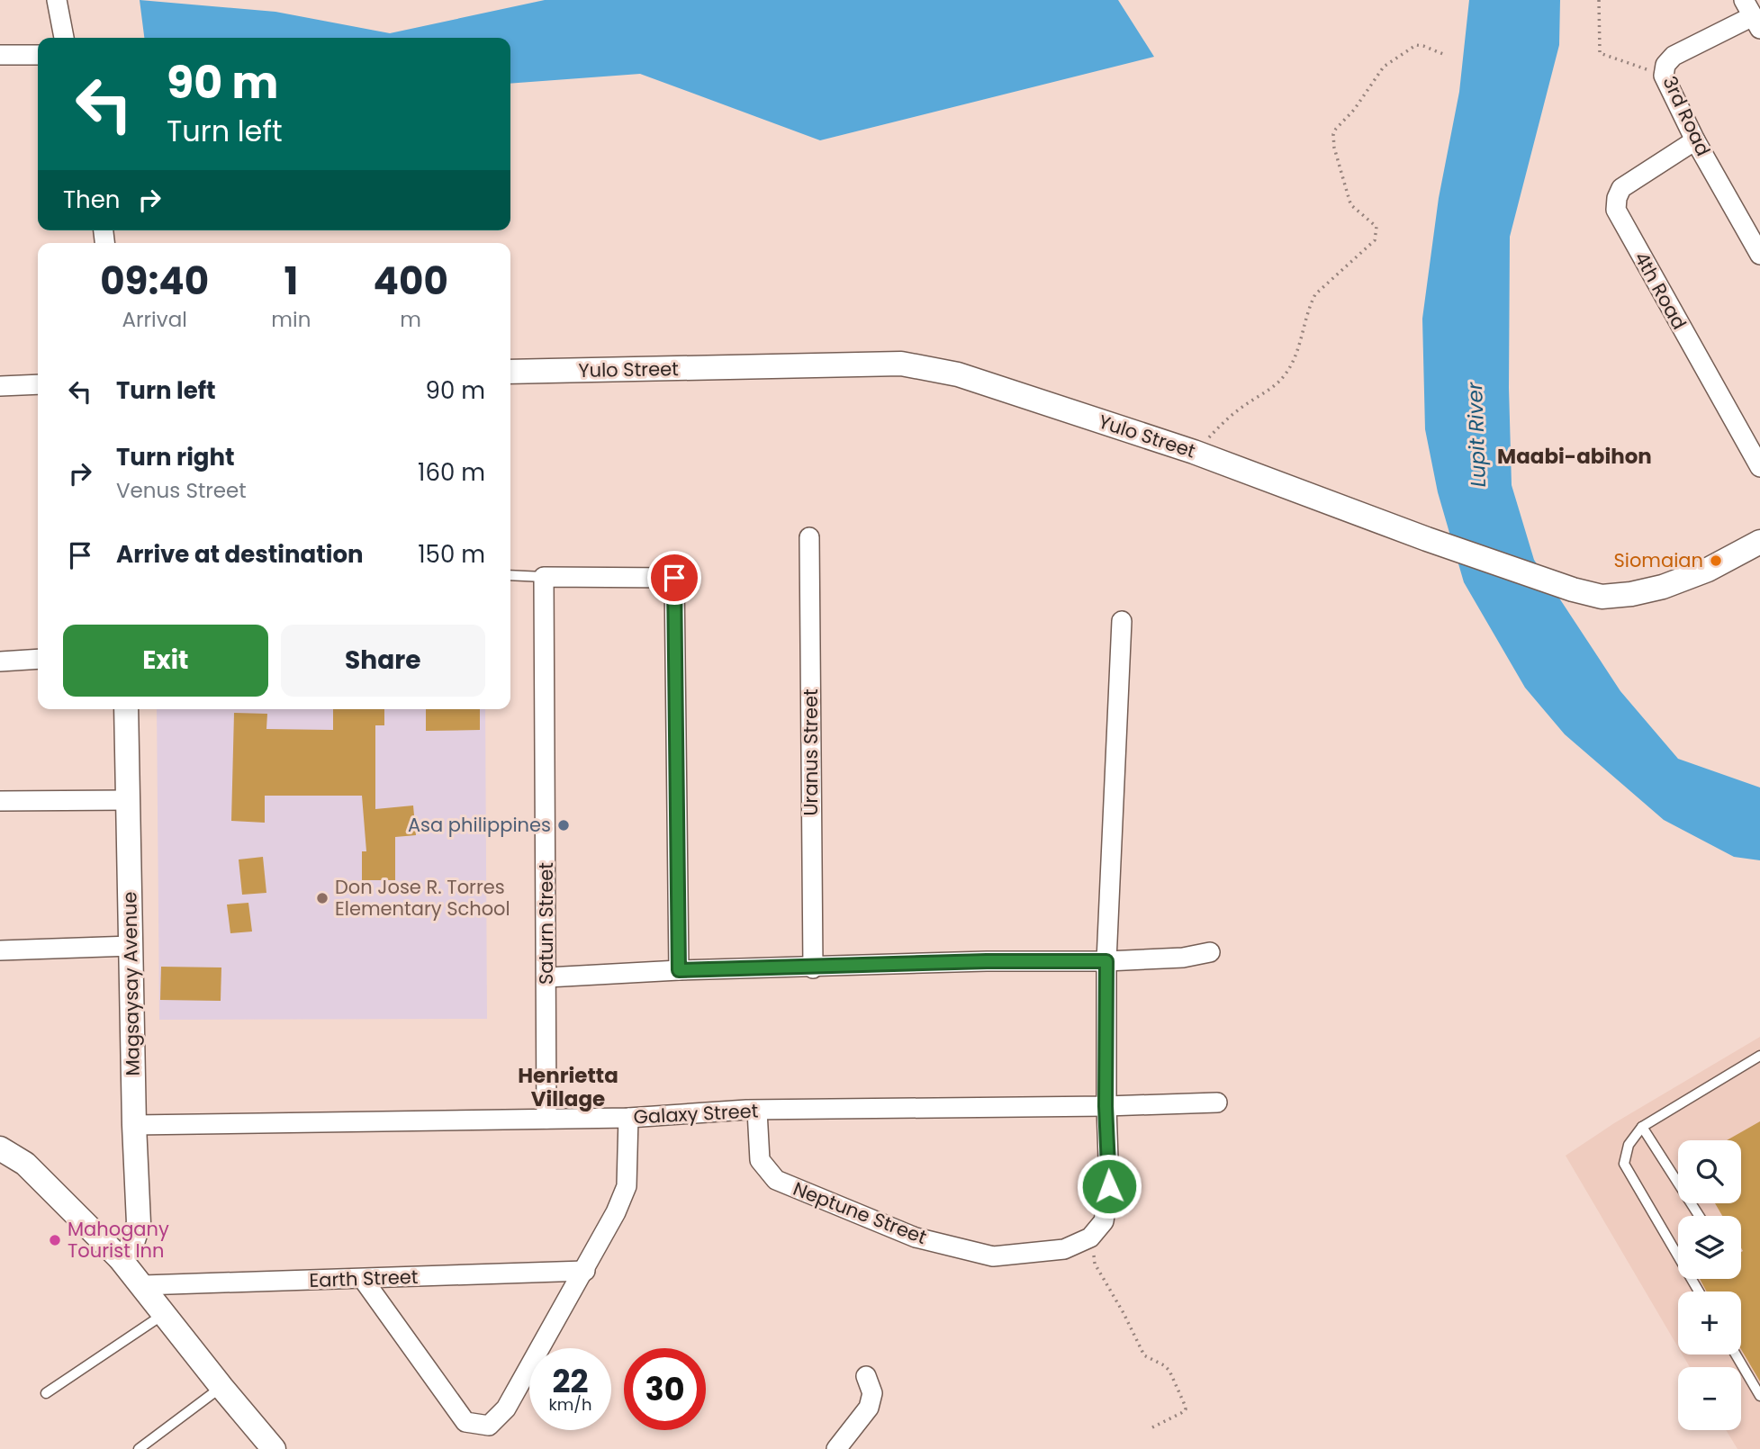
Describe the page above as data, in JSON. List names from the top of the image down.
{
  "streets": {
    "street": [
      "3rd Road",
      "4th Road",
      "Yulo Street",
      "Uranus Street",
      "Saturn Street",
      "Magsaysay Avenue",
      "Galaxy Street",
      "Neptune Street",
      "Earth Street"
    ]
  },
  "crossings": [
    ["3rd Road", "4th Road"],
    ["Saturn Street", "Galaxy Street"],
    ["Magsaysay Avenue", "Galaxy Street"],
    ["Galaxy Street", "Neptune Street"]
  ],
  "districts": ["Maabi-abihon", "Henrietta Village"],
  "water": ["Lupit River"],
  "places": [
    "Siomaian",
    "Asa philippines",
    "Don Jose R. Torres Elementary School",
    "Mahogany Tourist Inn"
  ],
  "page": {
    "turn": ["90 m", "Turn left"],
    "then": "Then",
    "eta": [
      "09:40",
      "Arrival",
      "1",
      "min",
      "400",
      "m"
    ],
    "list": [
      {
        "name": "Turn left",
        "value": "90 m"
      },
      {
        "name": "Turn right",
        "note": "Venus Street",
        "value": "160 m"
      },
      {
        "name": "Arrive at destination",
        "value": "150 m"
      }
    ],
    "buttons": ["Exit", "Share"],
    "map_buttons": ["+", "−"],
    "speed": "22 km/h",
    "limit": "30"
  }
}
